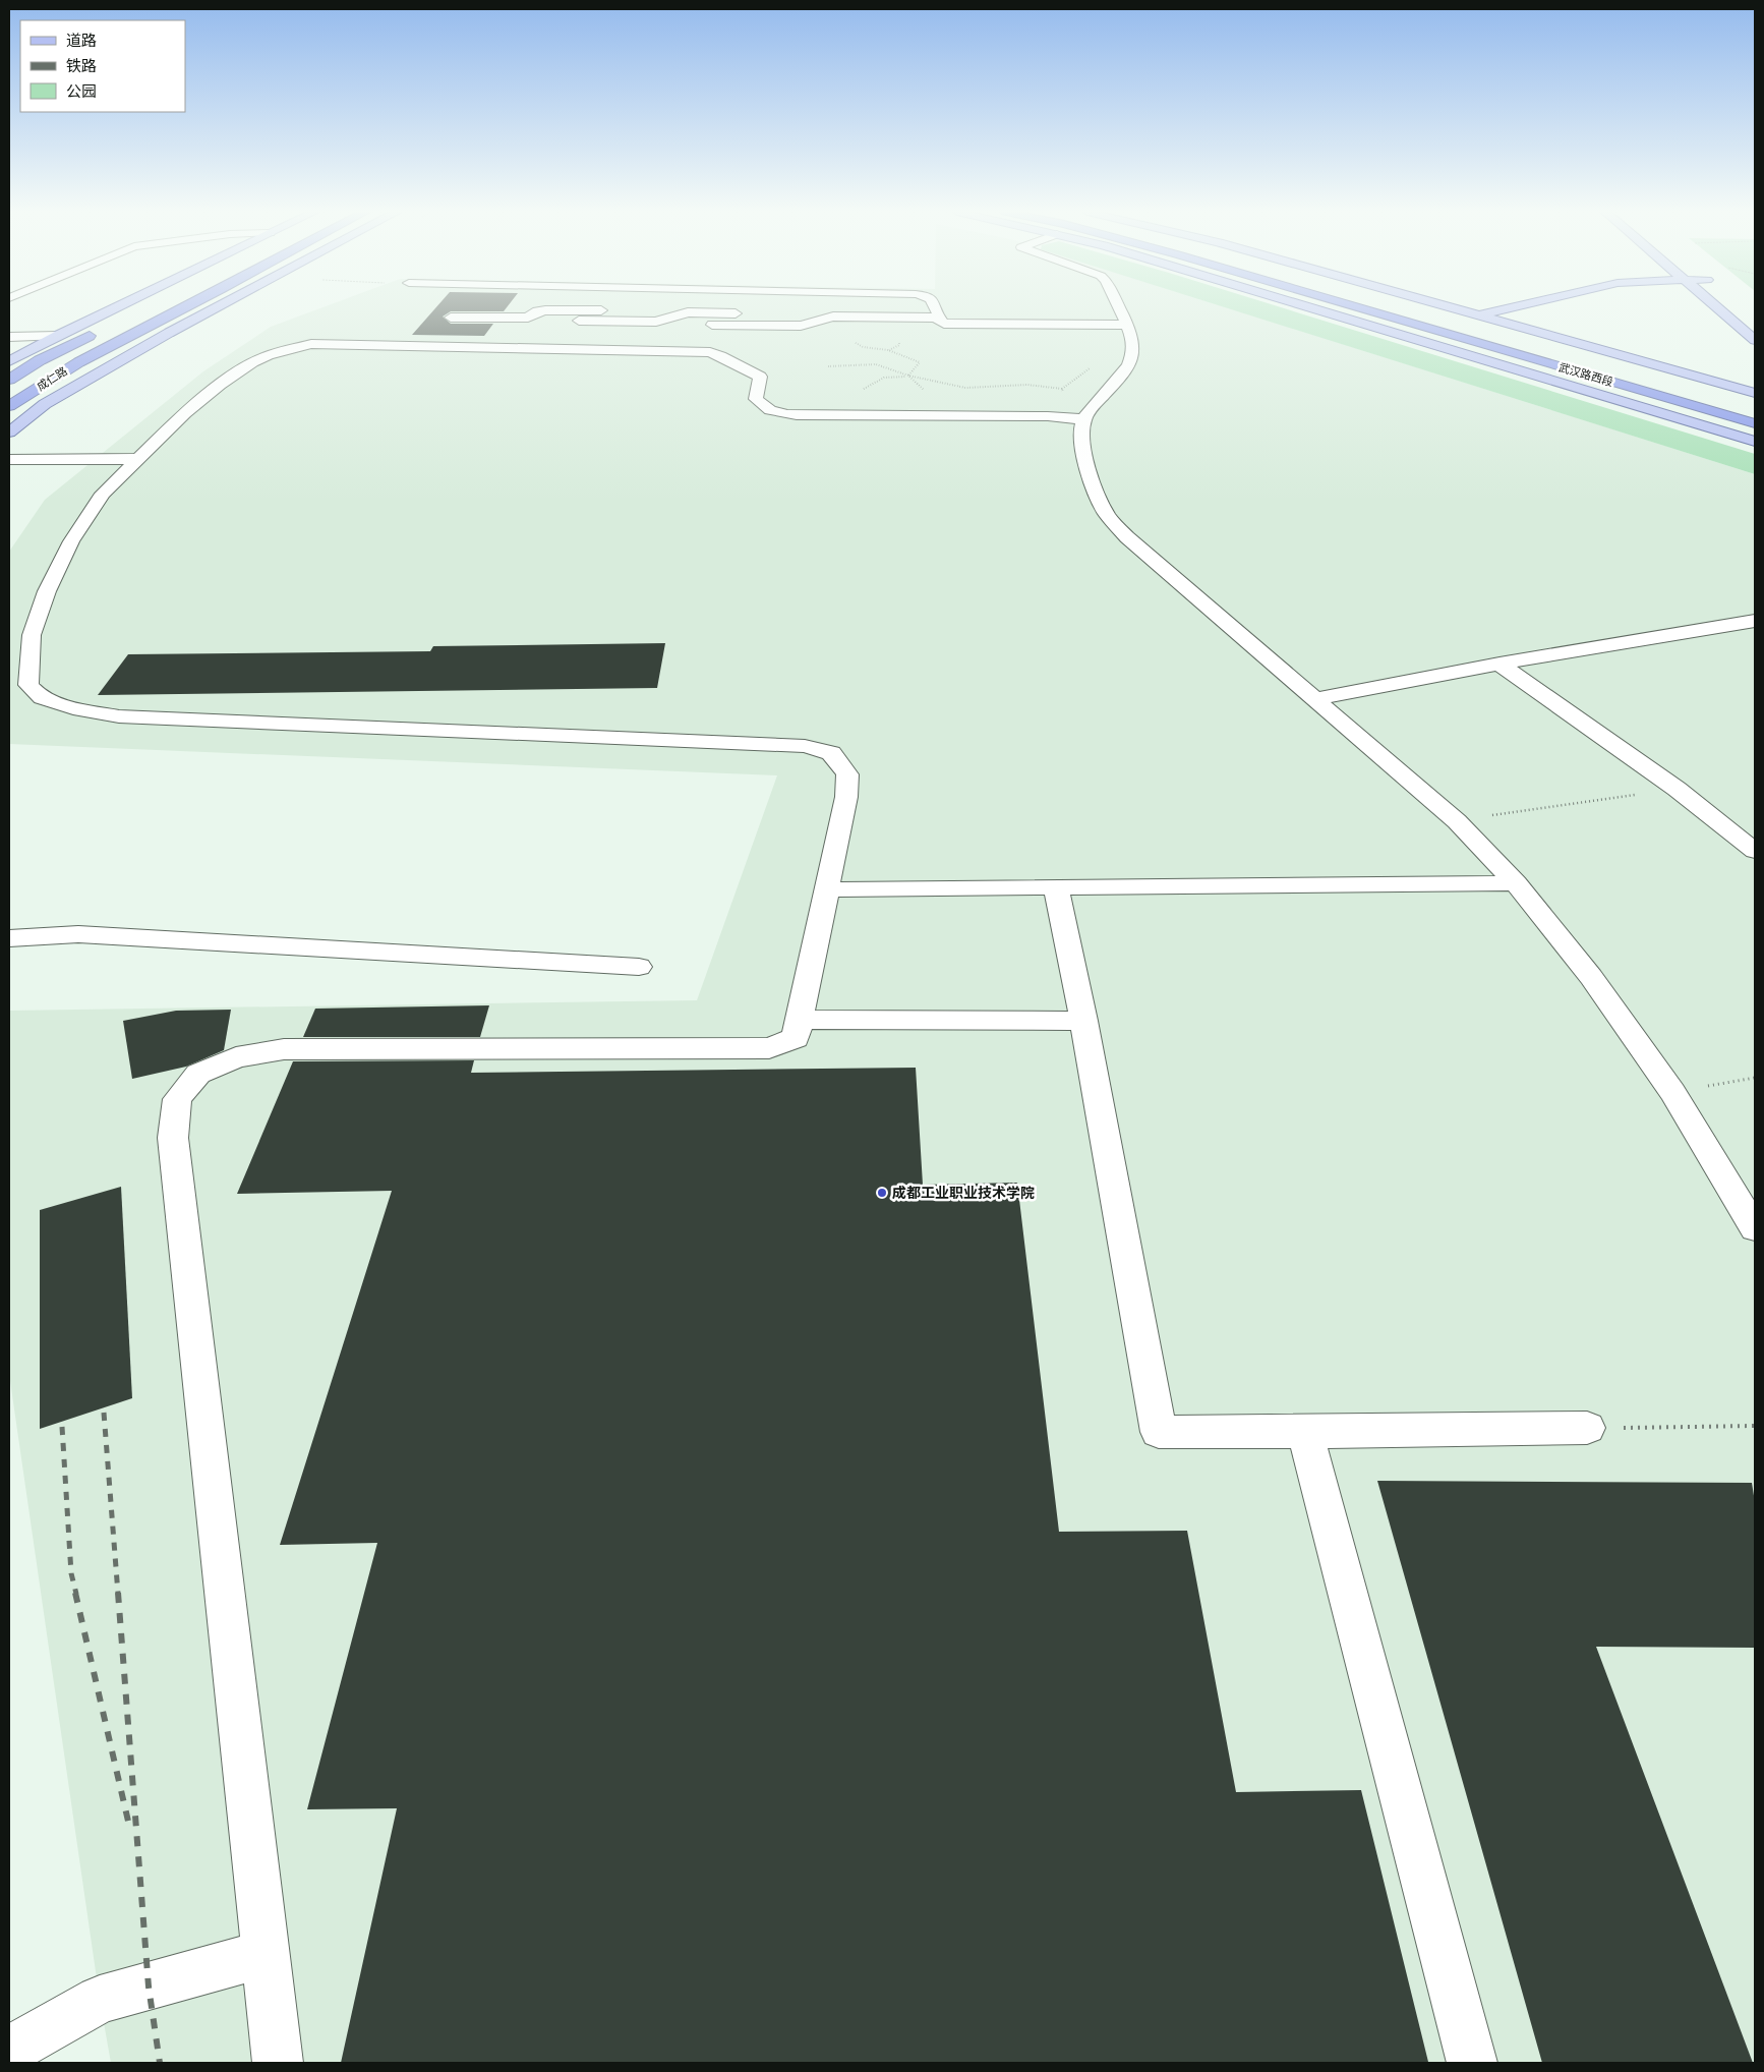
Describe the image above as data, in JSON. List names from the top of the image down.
{
  "streets": {
    "highway": ["武汉路西段", "成仁路"]
  },
  "places": ["成都工业职业技术学院"],
  "legend": ["道路", "铁路", "公园"]
}
